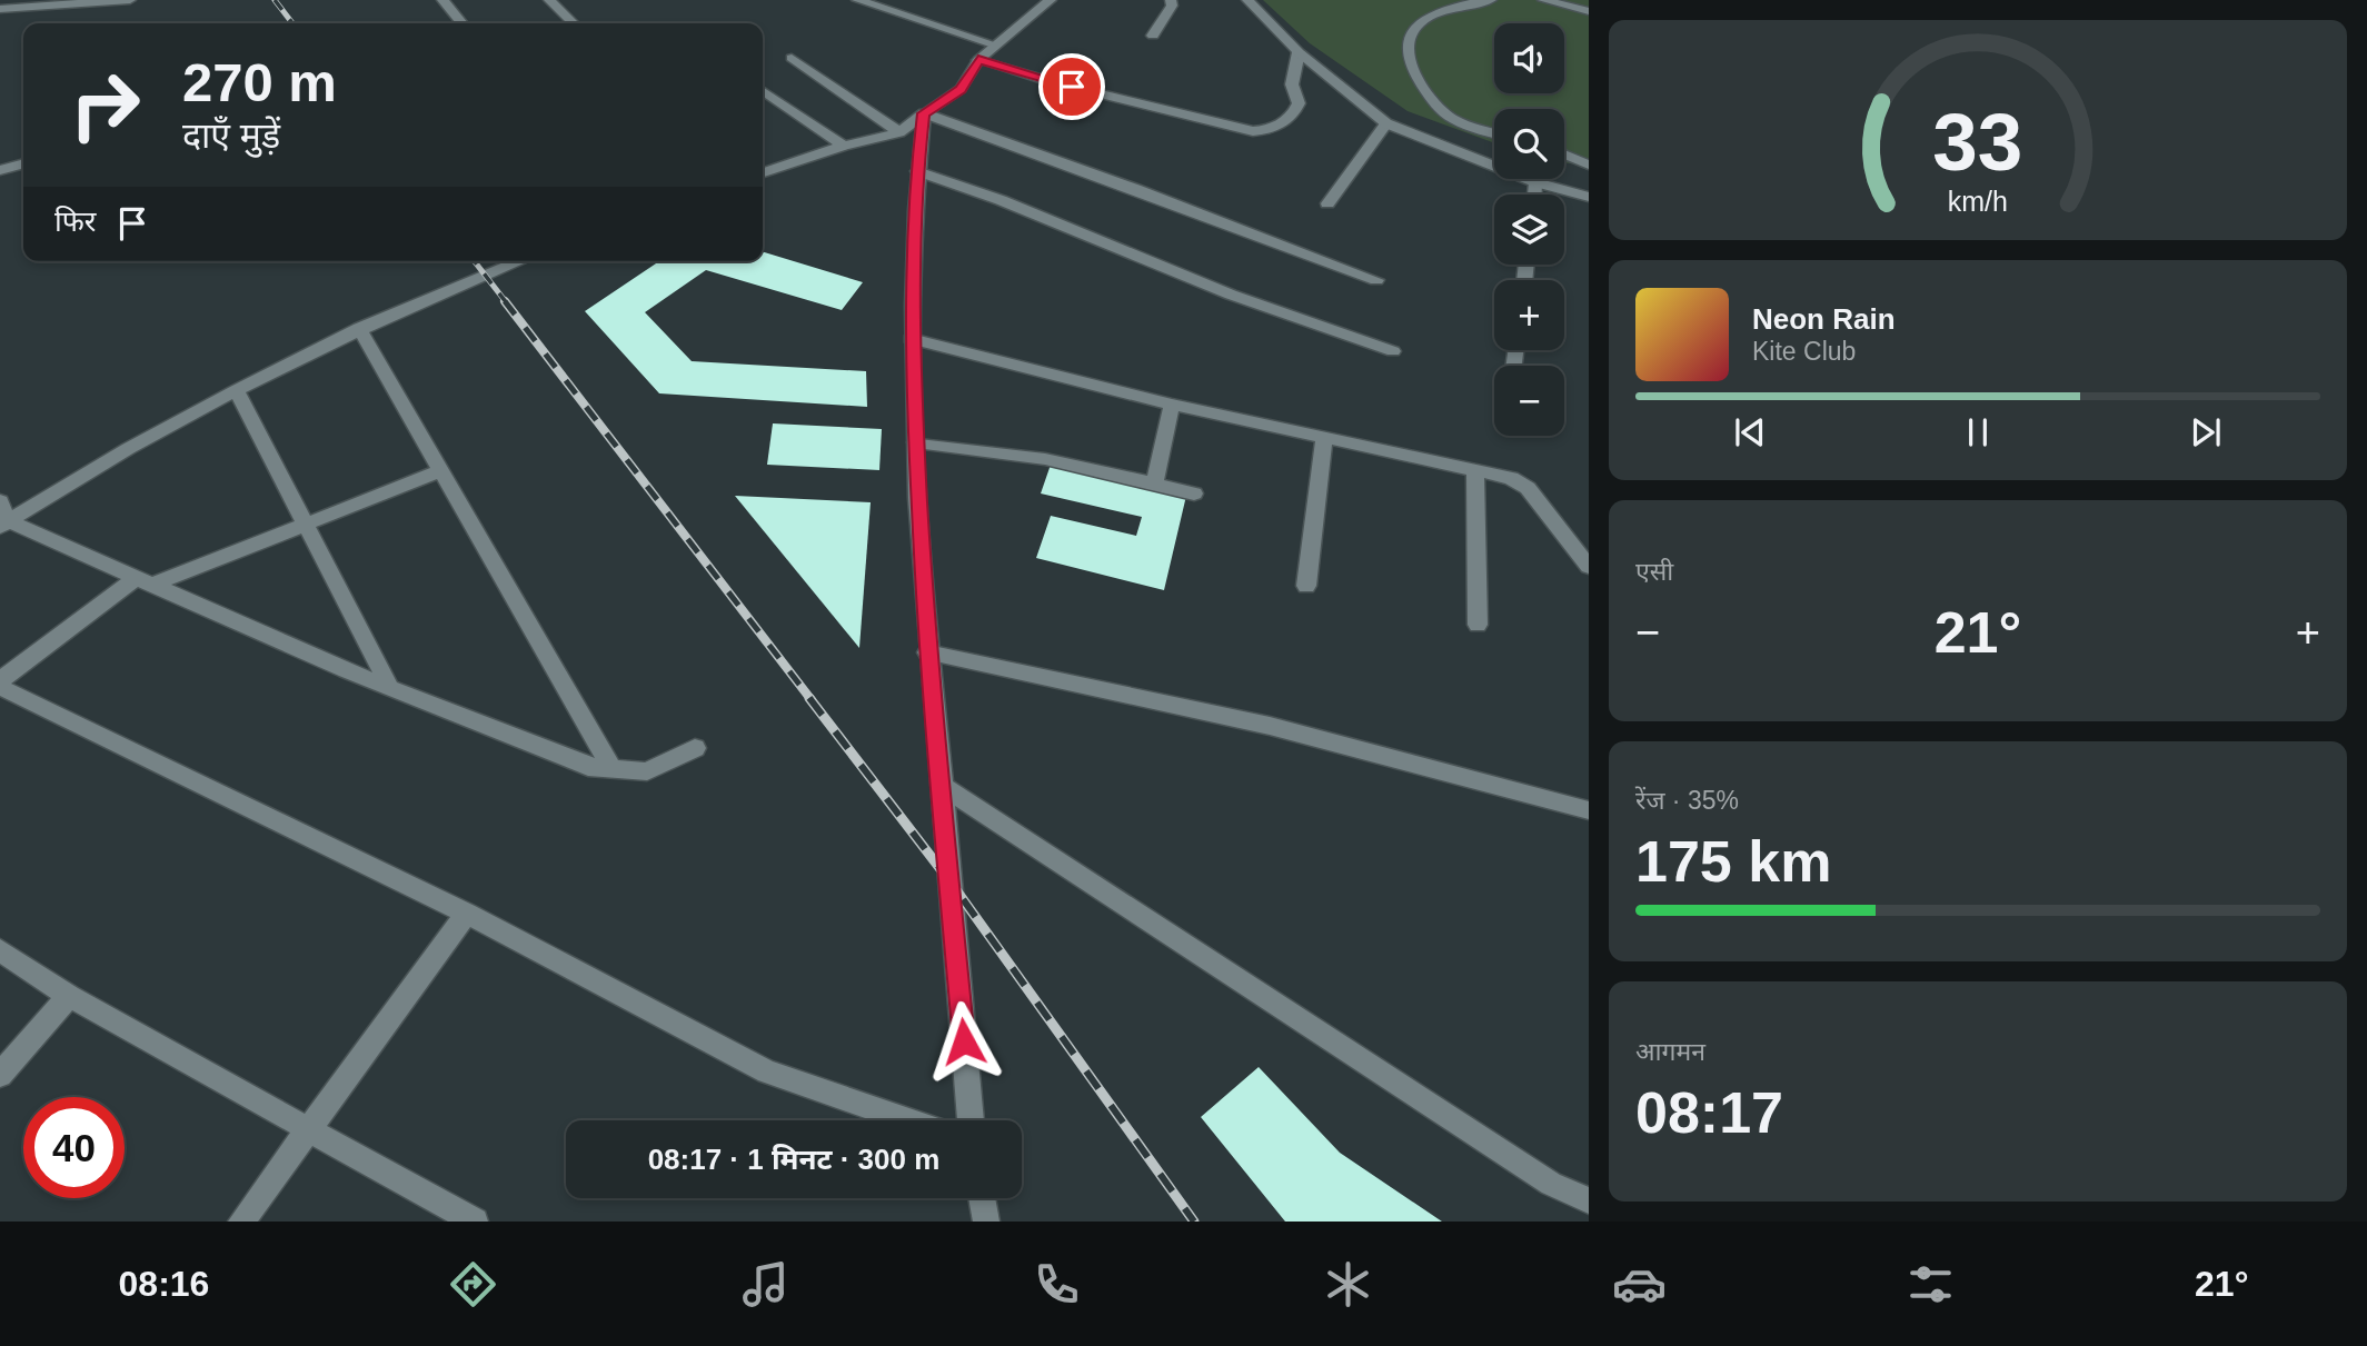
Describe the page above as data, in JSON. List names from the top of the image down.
{
  "page": {
    "map_buttons": ["+", "−"],
    "turn": ["270 m", "दाएँ मुड़ें"],
    "then": "फिर",
    "song": ["Neon Rain", "Kite Club"],
    "tile": [
      "एसी",
      ["रेंज · 35%", "175 km"],
      ["आगमन", "08:17"]
    ],
    "heat": ["−", "21°", "+"],
    "limit": "40",
    "trip": "08:17 · 1 मिनट · 300 m",
    "tabs": ["08:16", "21°"],
    "gauge": ["33", "km/h"]
  }
}
